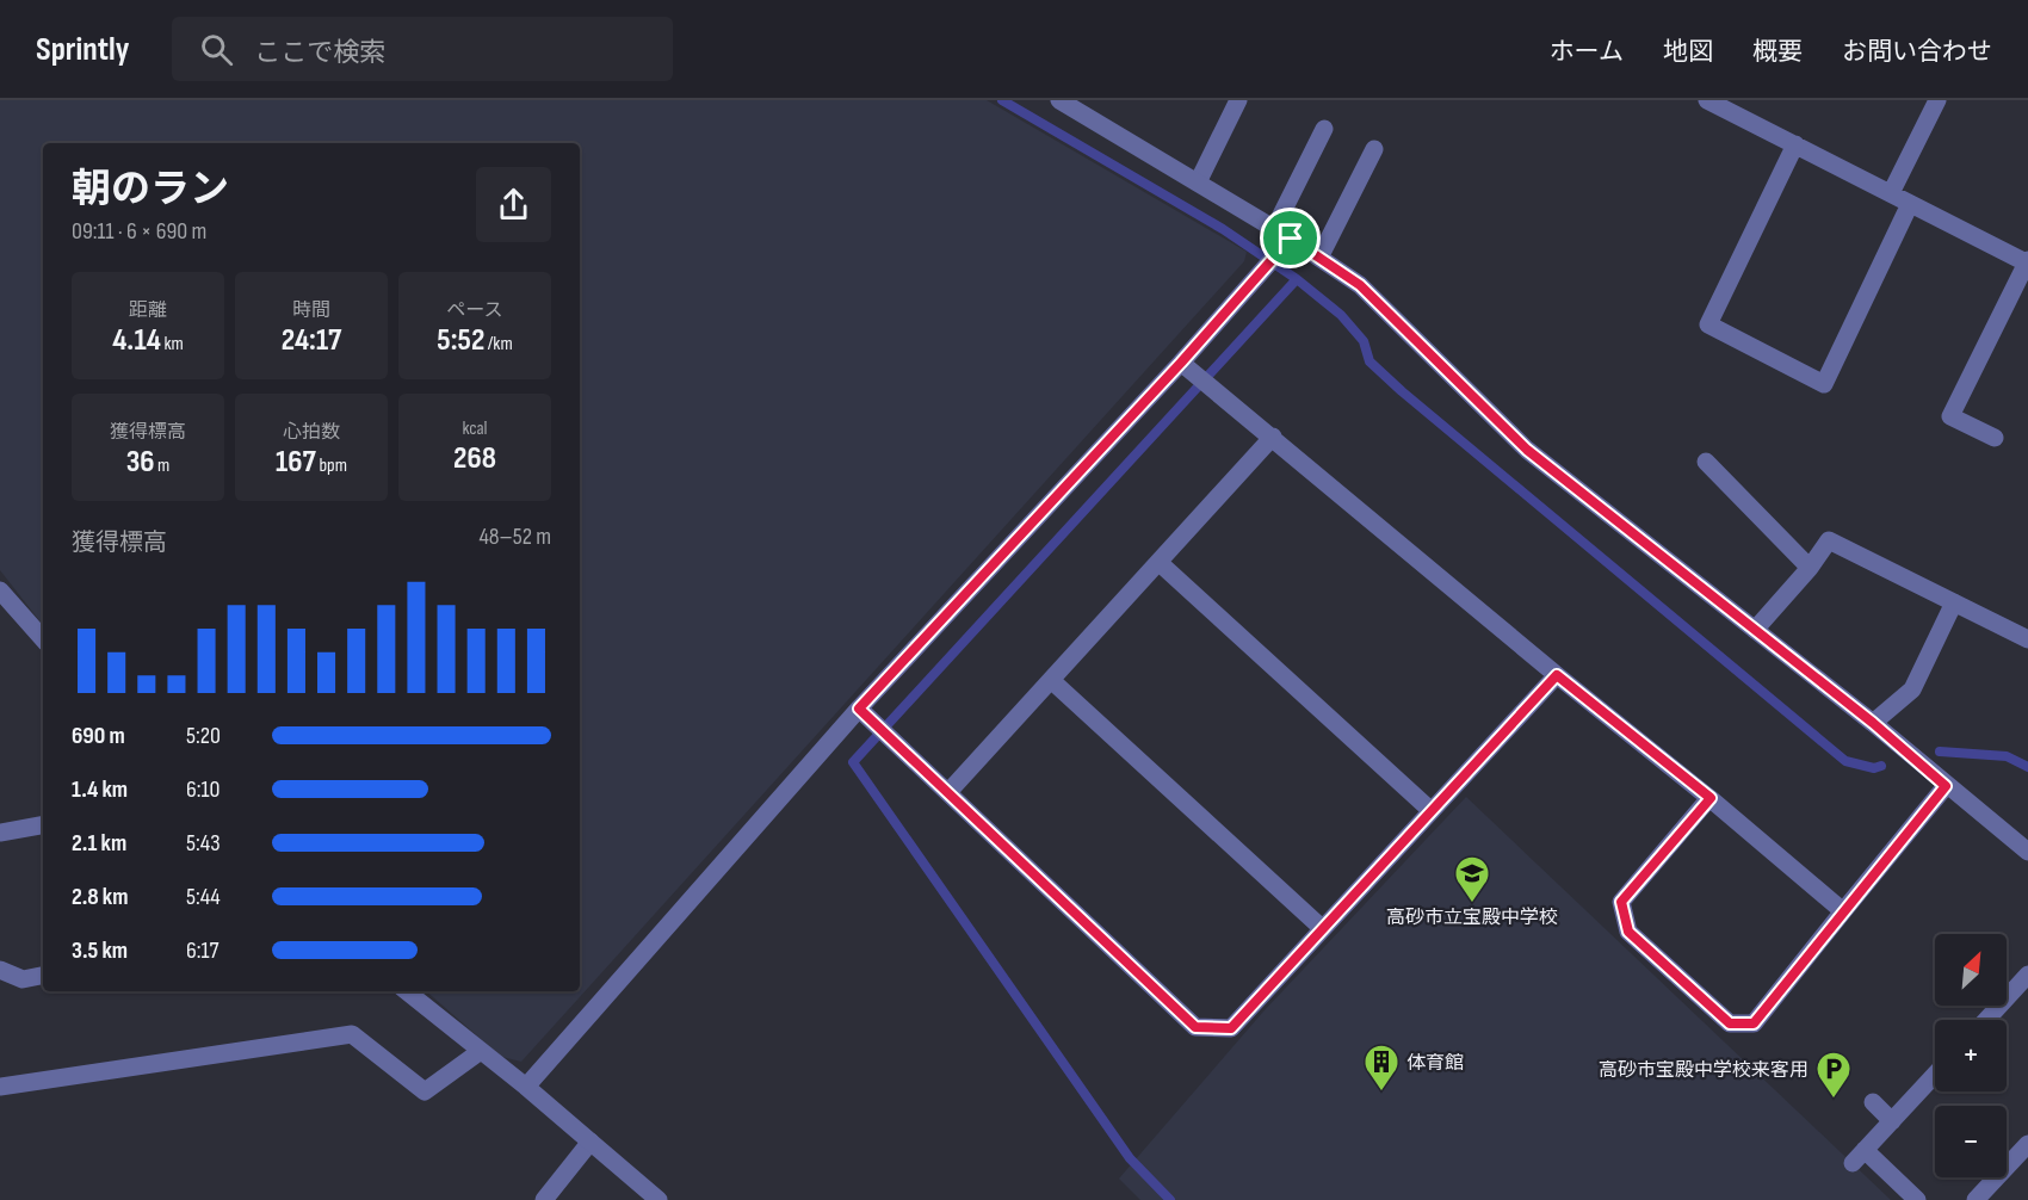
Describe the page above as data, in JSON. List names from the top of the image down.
{
  "places": {
    "school or university": ["高砂市立宝殿中学校"],
    "building": ["体育館"],
    "parking": ["高砂市宝殿中学校来客用"]
  },
  "north": "top right",
  "page": {
    "header": "Sprintly",
    "search": "ここで検索",
    "nav": [
      "ホーム",
      "地図",
      "概要",
      "お問い合わせ"
    ],
    "heading": ["朝のラン", "09:11 · 6 × 690 m"],
    "stats": [
      ["距離", "4.14 km"],
      ["時間", "24:17"],
      ["ペース", "5:52 /km"],
      ["獲得標高", "36 m"],
      ["心拍数", "167 bpm"],
      ["kcal", "268"]
    ],
    "chart": ["獲得標高", "48–52 m"],
    "list": [
      {
        "name": "690 m",
        "note": "5:20"
      },
      {
        "name": "1.4 km",
        "note": "6:10"
      },
      {
        "name": "2.1 km",
        "note": "5:43"
      },
      {
        "name": "2.8 km",
        "note": "5:44"
      },
      {
        "name": "3.5 km",
        "note": "6:17"
      }
    ],
    "map_buttons": ["+", "−"]
  }
}
